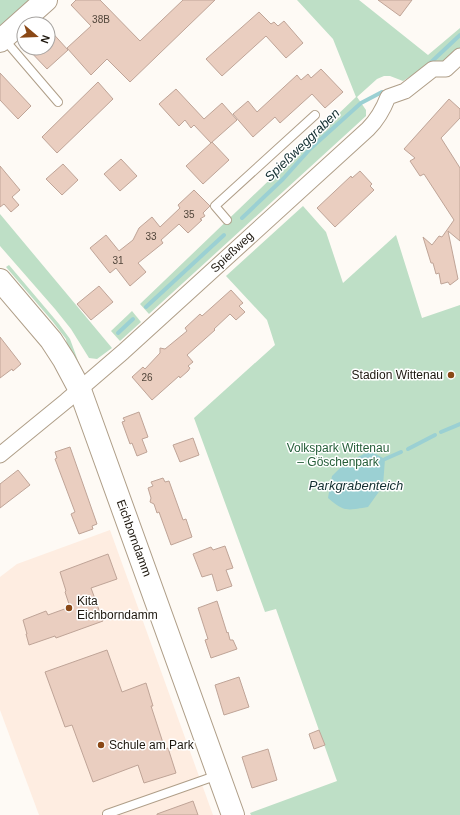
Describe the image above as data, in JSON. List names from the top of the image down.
{
  "streets": {
    "main road": ["Eichborndamm"],
    "street": ["Spießweg"]
  },
  "crossings": [
    ["Spießweg", "Eichborndamm"]
  ],
  "water": ["Spießweggraben", "Parkgrabenteich"],
  "parks": ["Volkspark Wittenau – Göschenpark"],
  "places": ["Stadion Wittenau", "Kita Eichborndamm", "Schule am Park"],
  "house_numbers": [
    "38B",
    "35",
    "33",
    "31",
    "26"
  ],
  "north": "right"
}
